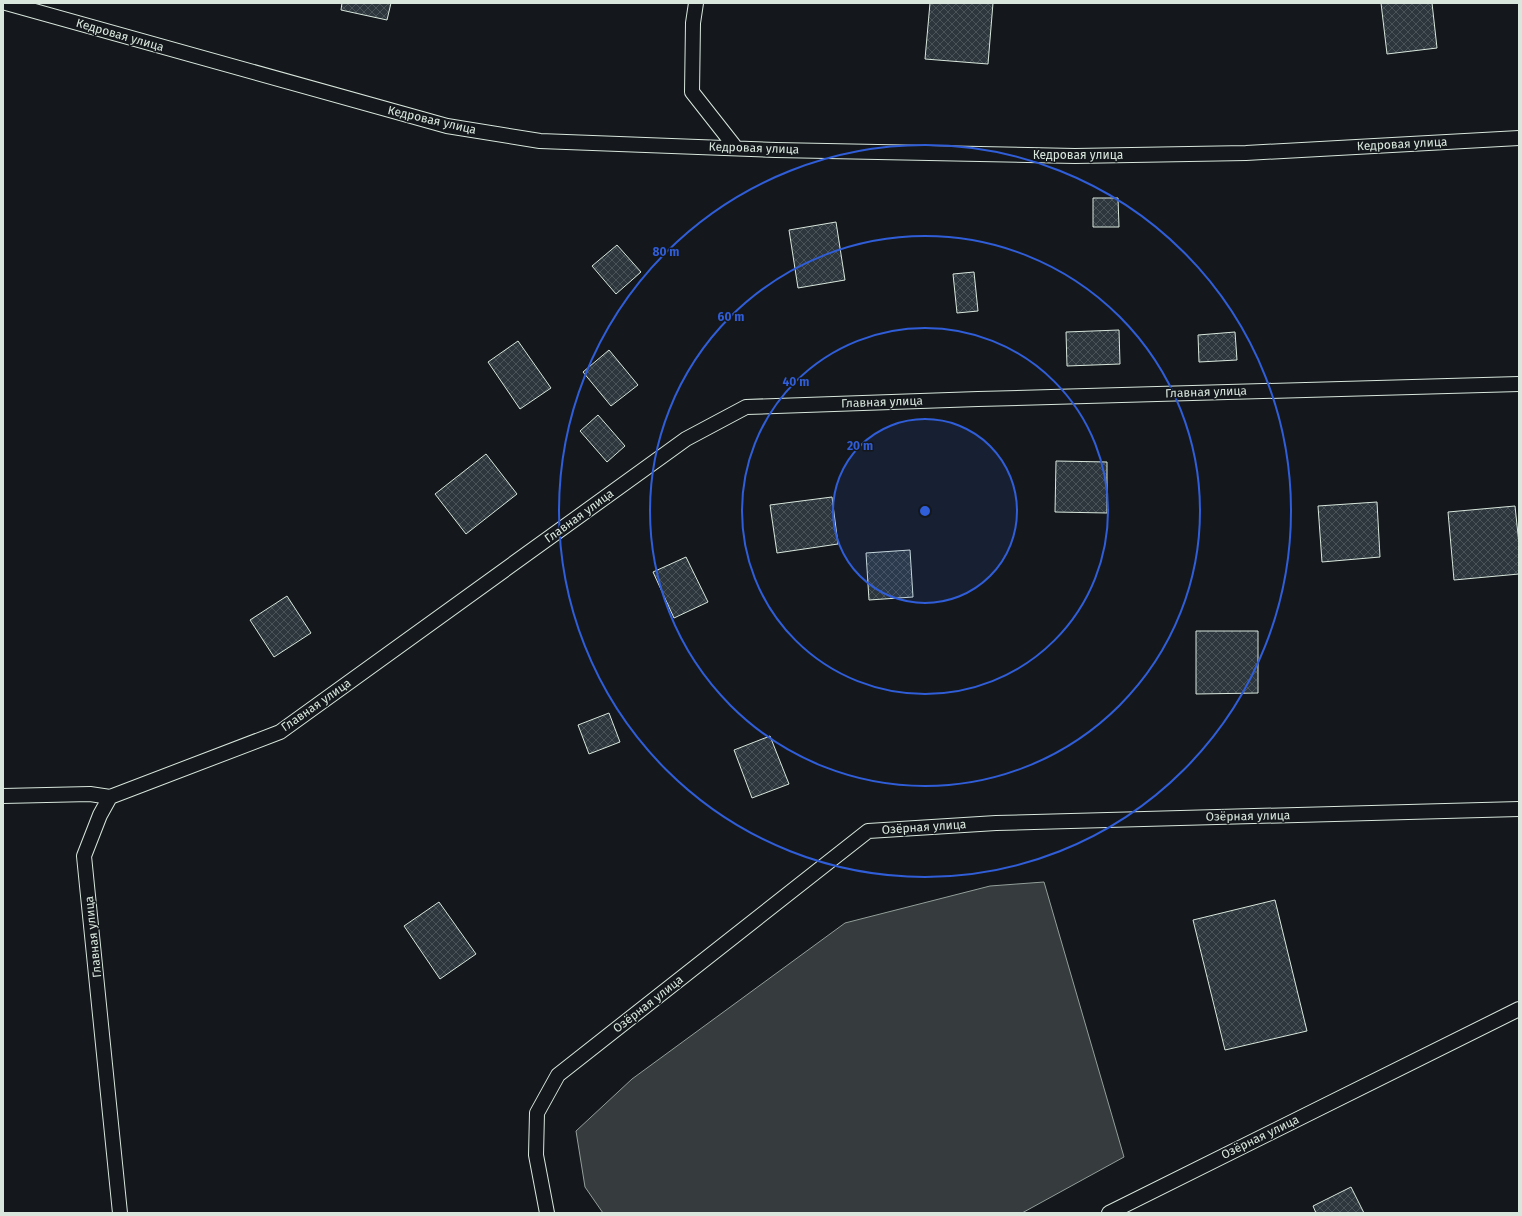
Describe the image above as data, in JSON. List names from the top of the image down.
{
  "streets": {
    "lane": ["Кедровая улица", "Главная улица", "Озёрная улица"]
  },
  "rings": [
    "80 m",
    "60 m",
    "40 m",
    "20 m"
  ]
}
